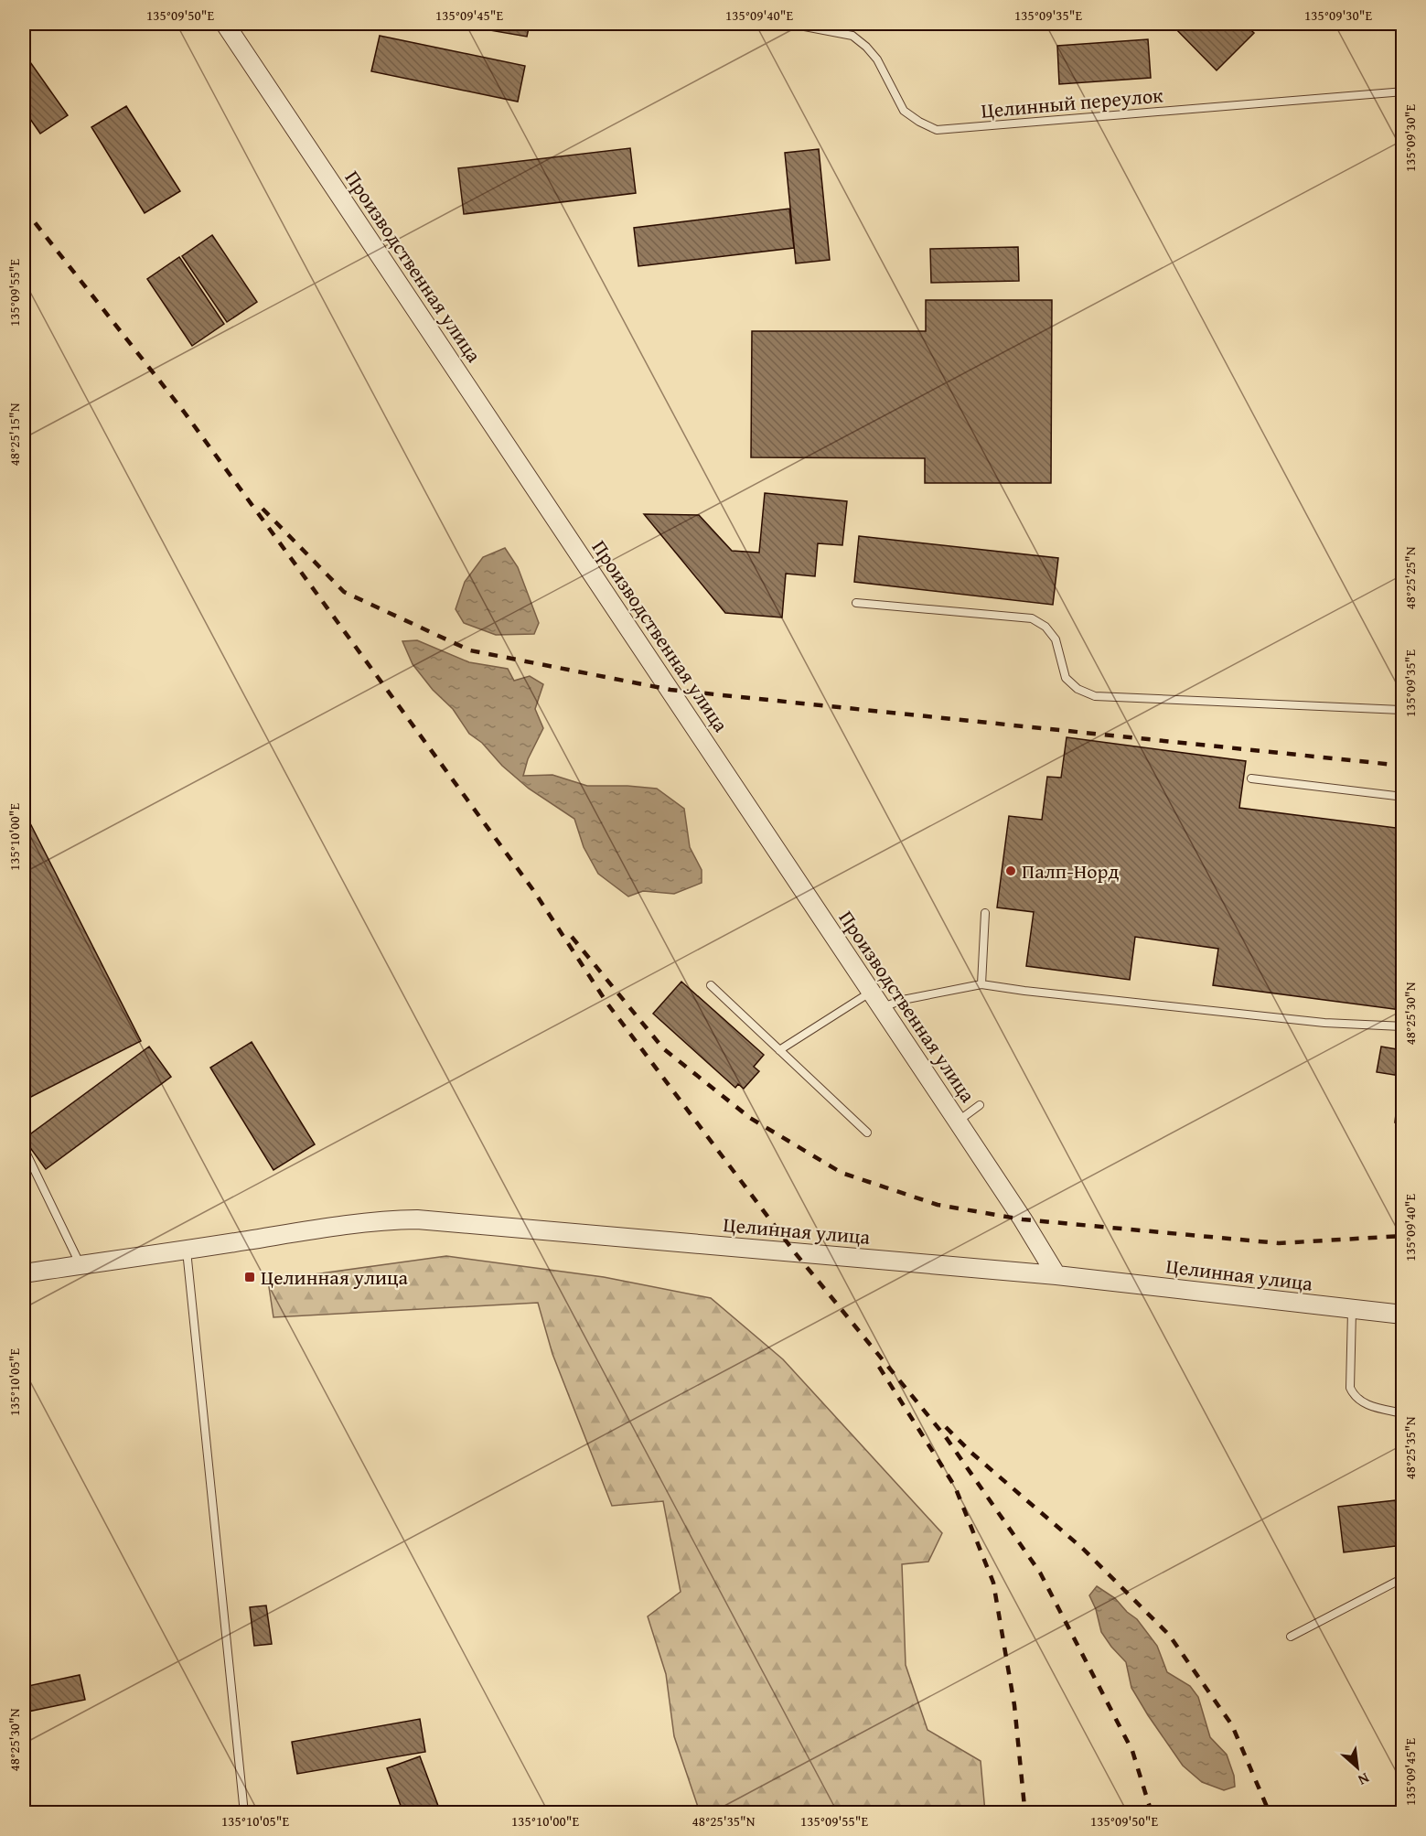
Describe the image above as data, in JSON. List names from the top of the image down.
{
  "streets": {
    "street": ["Производственная улица", "Целинная улица"],
    "lane": ["Целинный переулок"]
  },
  "crossings": [
    ["Производственная улица", "Целинная улица"]
  ],
  "places": {
    "other": ["Палп-Норд"],
    "transit": ["Целинная улица"]
  },
  "north": "bottom right",
  "coordinates": [
    "135°09'50\"E",
    "135°09'45\"E",
    "135°09'40\"E",
    "135°09'35\"E",
    "135°09'30\"E",
    "135°09'55\"E",
    "48°25'15\"N",
    "48°25'25\"N",
    "135°10'00\"E",
    "48°25'30\"N",
    "135°10'05\"E",
    "48°25'35\"N"
  ]
}
